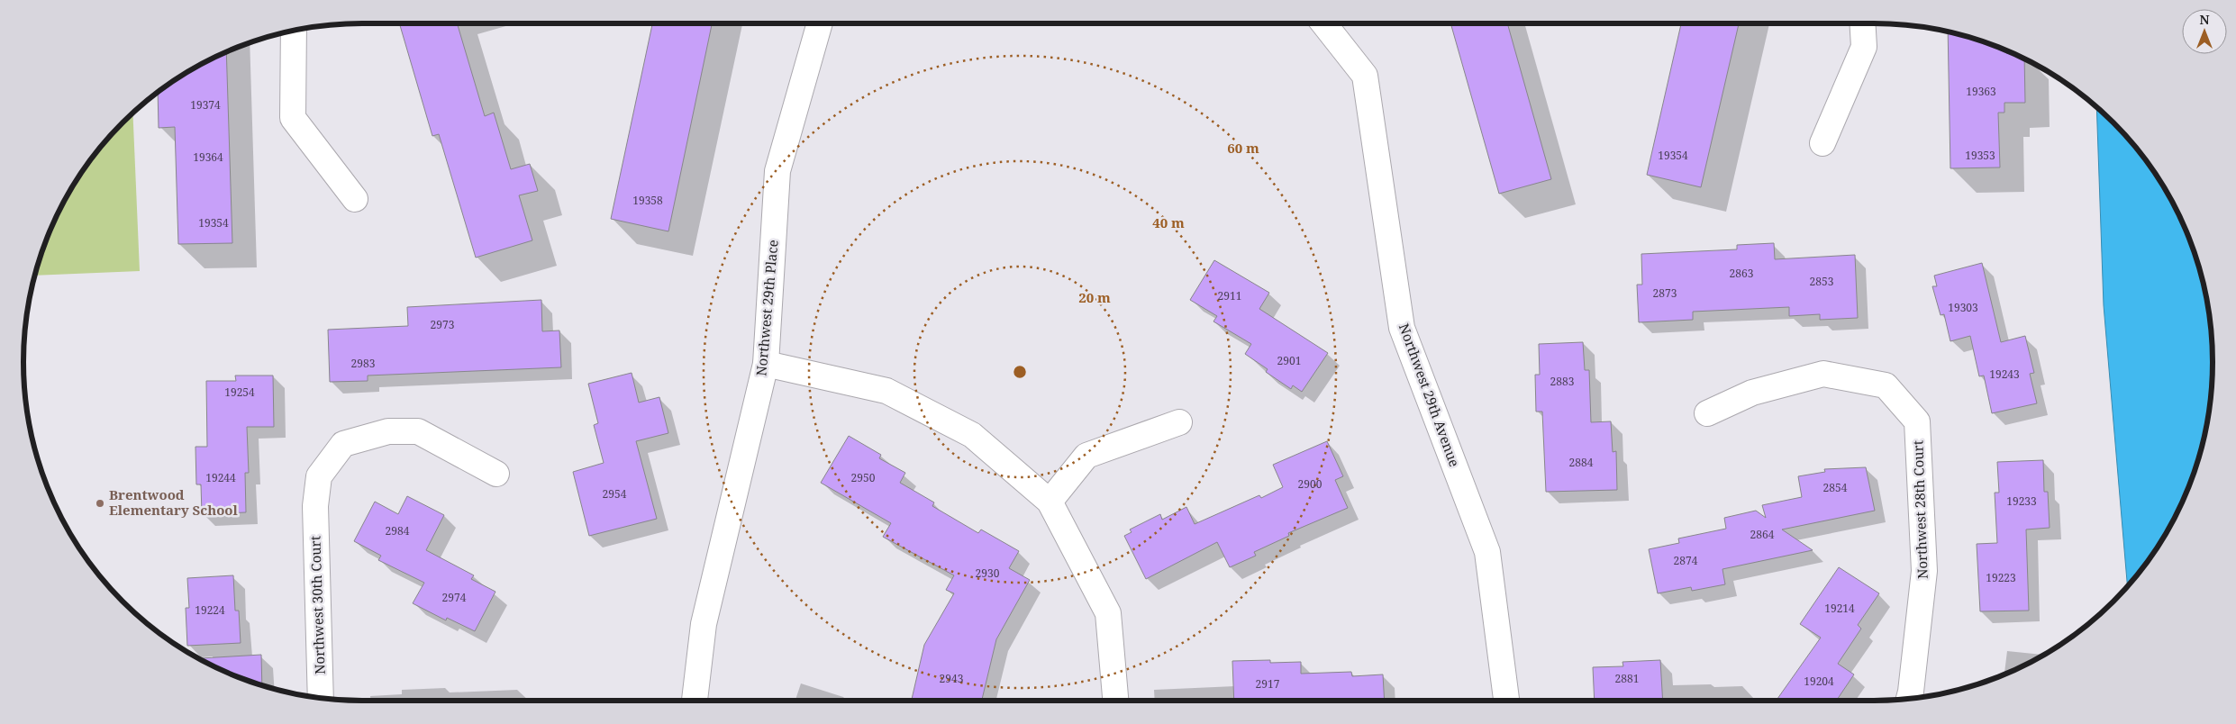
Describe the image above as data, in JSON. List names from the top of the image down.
{
  "streets": {
    "street": [
      "Northwest 29th Place",
      "Northwest 29th Avenue",
      "Northwest 28th Court",
      "Northwest 30th Court"
    ]
  },
  "places": ["Brentwood Elementary School"],
  "house_numbers": [
    "19363",
    "19374",
    "19354",
    "19353",
    "19364",
    "19358",
    "19354",
    "2863",
    "2853",
    "2873",
    "2911",
    "19303",
    "2973",
    "2901",
    "2983",
    "19243",
    "2883",
    "19254",
    "2884",
    "19244",
    "2950",
    "2900",
    "2854",
    "2954",
    "19233",
    "2984",
    "2864",
    "2874",
    "2930",
    "19223",
    "2974",
    "19214",
    "19224",
    "2943",
    "2881",
    "19204",
    "2917"
  ],
  "north": "top",
  "rings": ["60 m", "40 m", "20 m"]
}
